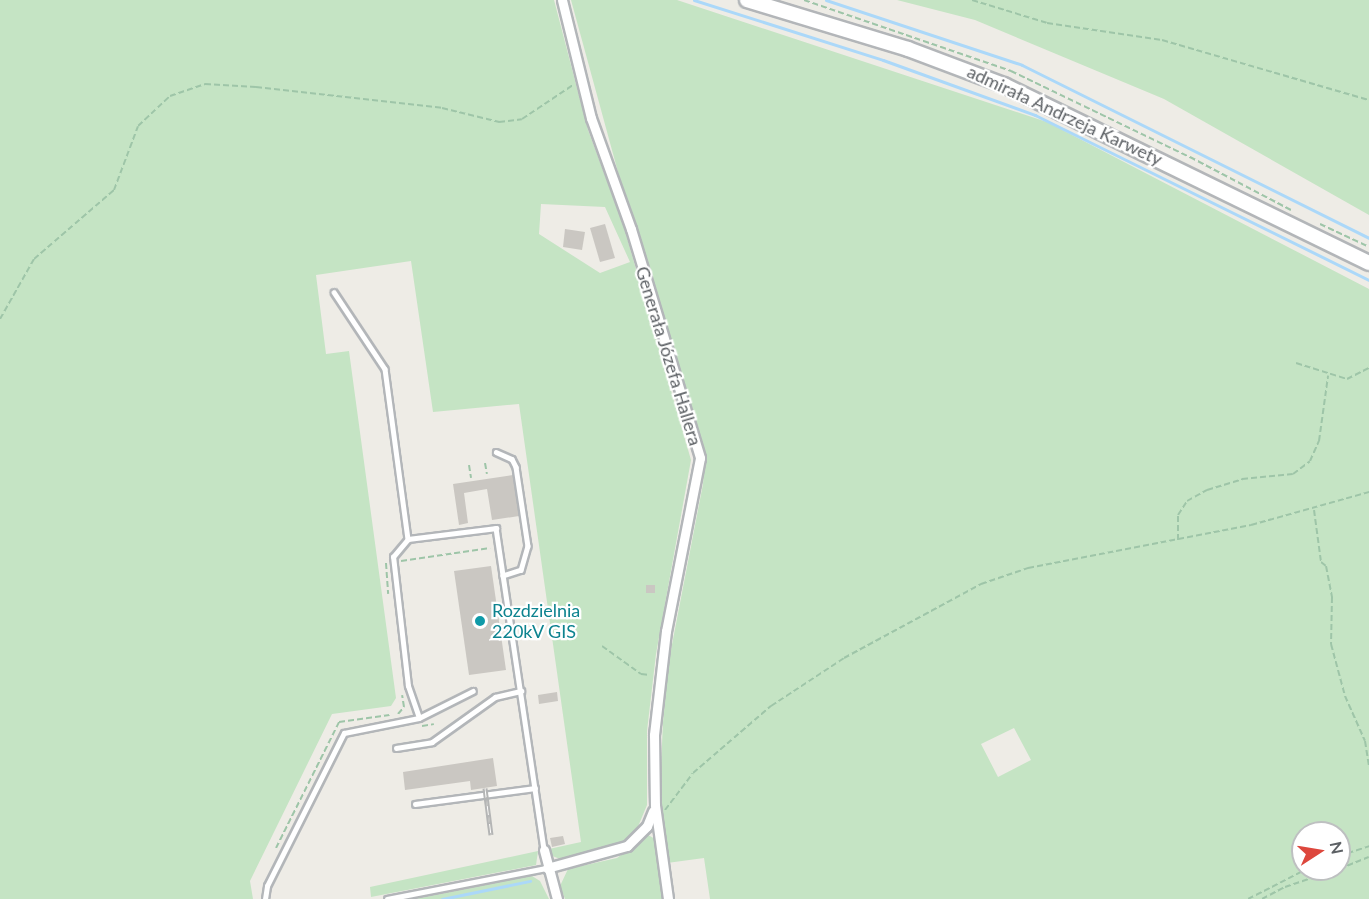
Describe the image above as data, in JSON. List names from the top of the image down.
{
  "streets": {
    "main road": ["admirała Andrzeja Karwety"],
    "street": ["Generała Józefa Hallera"]
  },
  "places": ["Rozdzielnia 220kV GIS"],
  "north": "right"
}
